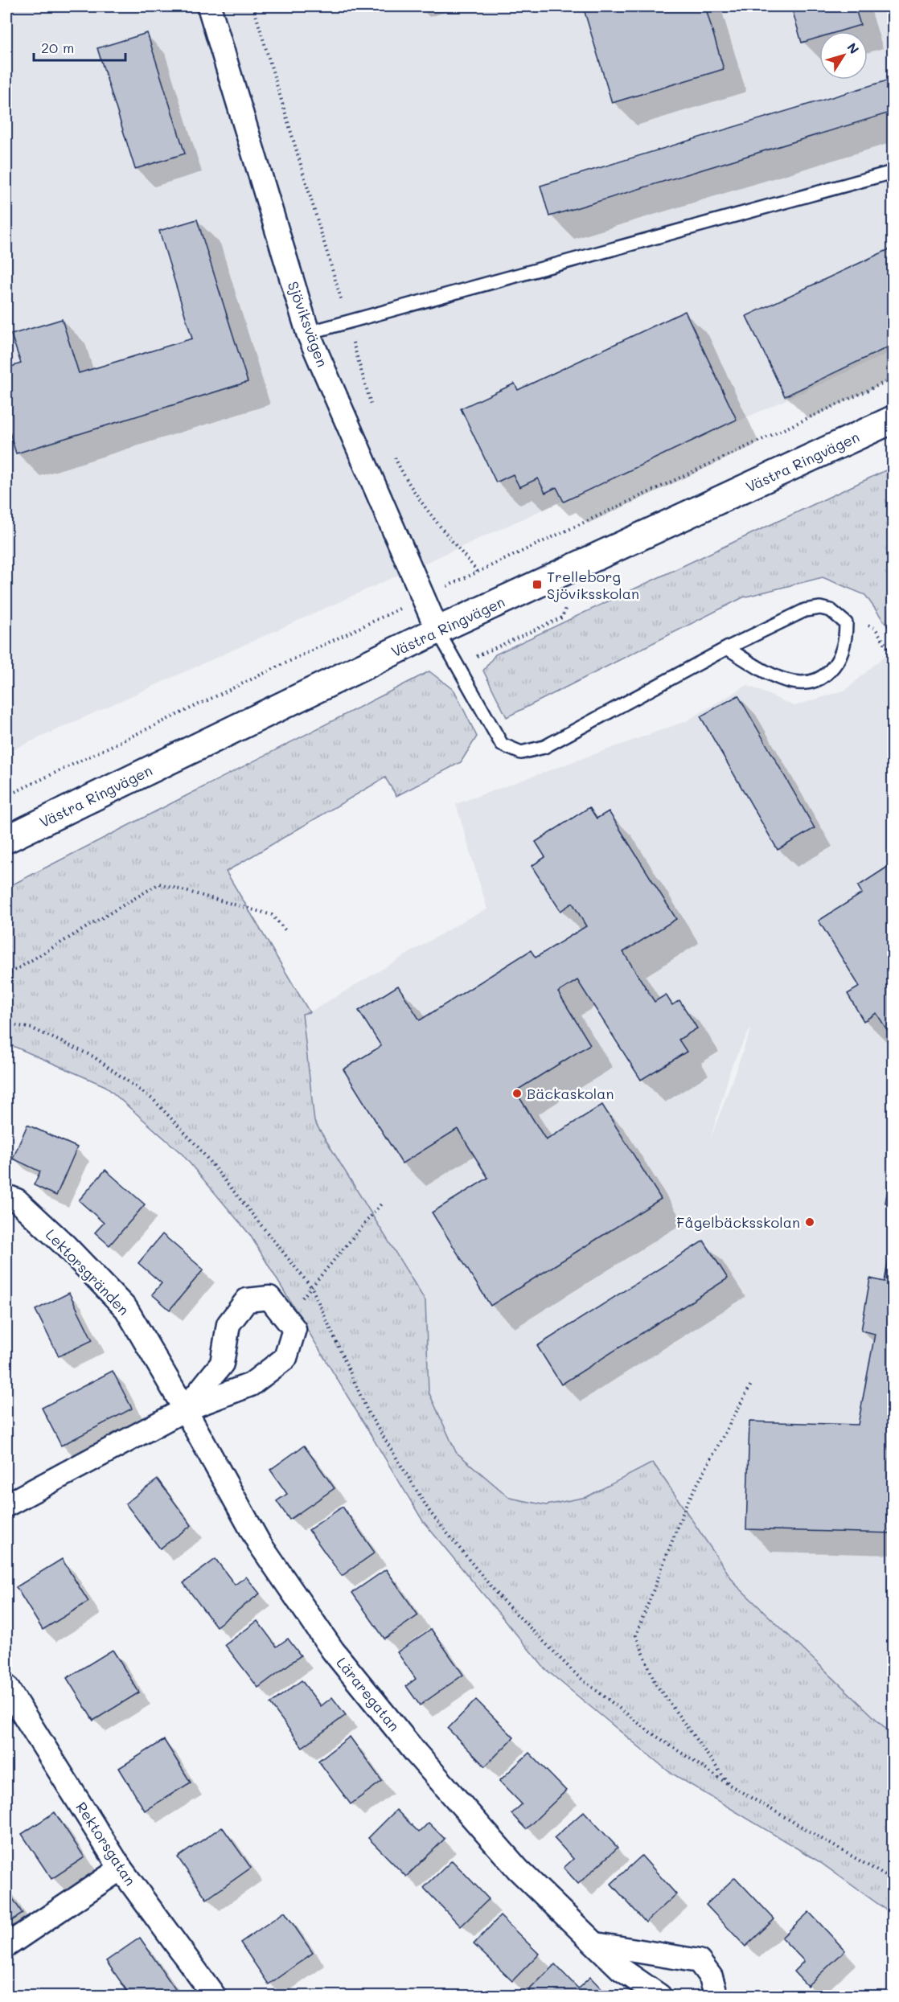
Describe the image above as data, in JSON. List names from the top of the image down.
{
  "streets": {
    "main road": ["Västra Ringvägen"],
    "street": [
      "Sjöviksvägen",
      "Lektorsgränden",
      "Läraregatan",
      "Rektorsgatan"
    ]
  },
  "crossings": [
    ["Sjöviksvägen", "Västra Ringvägen"],
    ["Lektorsgränden", "Läraregatan"]
  ],
  "places": {
    "transit": ["Trelleborg Sjöviksskolan"],
    "other": ["Bäckaskolan", "Fågelbäcksskolan"]
  },
  "scale_bar": "20 m",
  "north": "top right"
}
